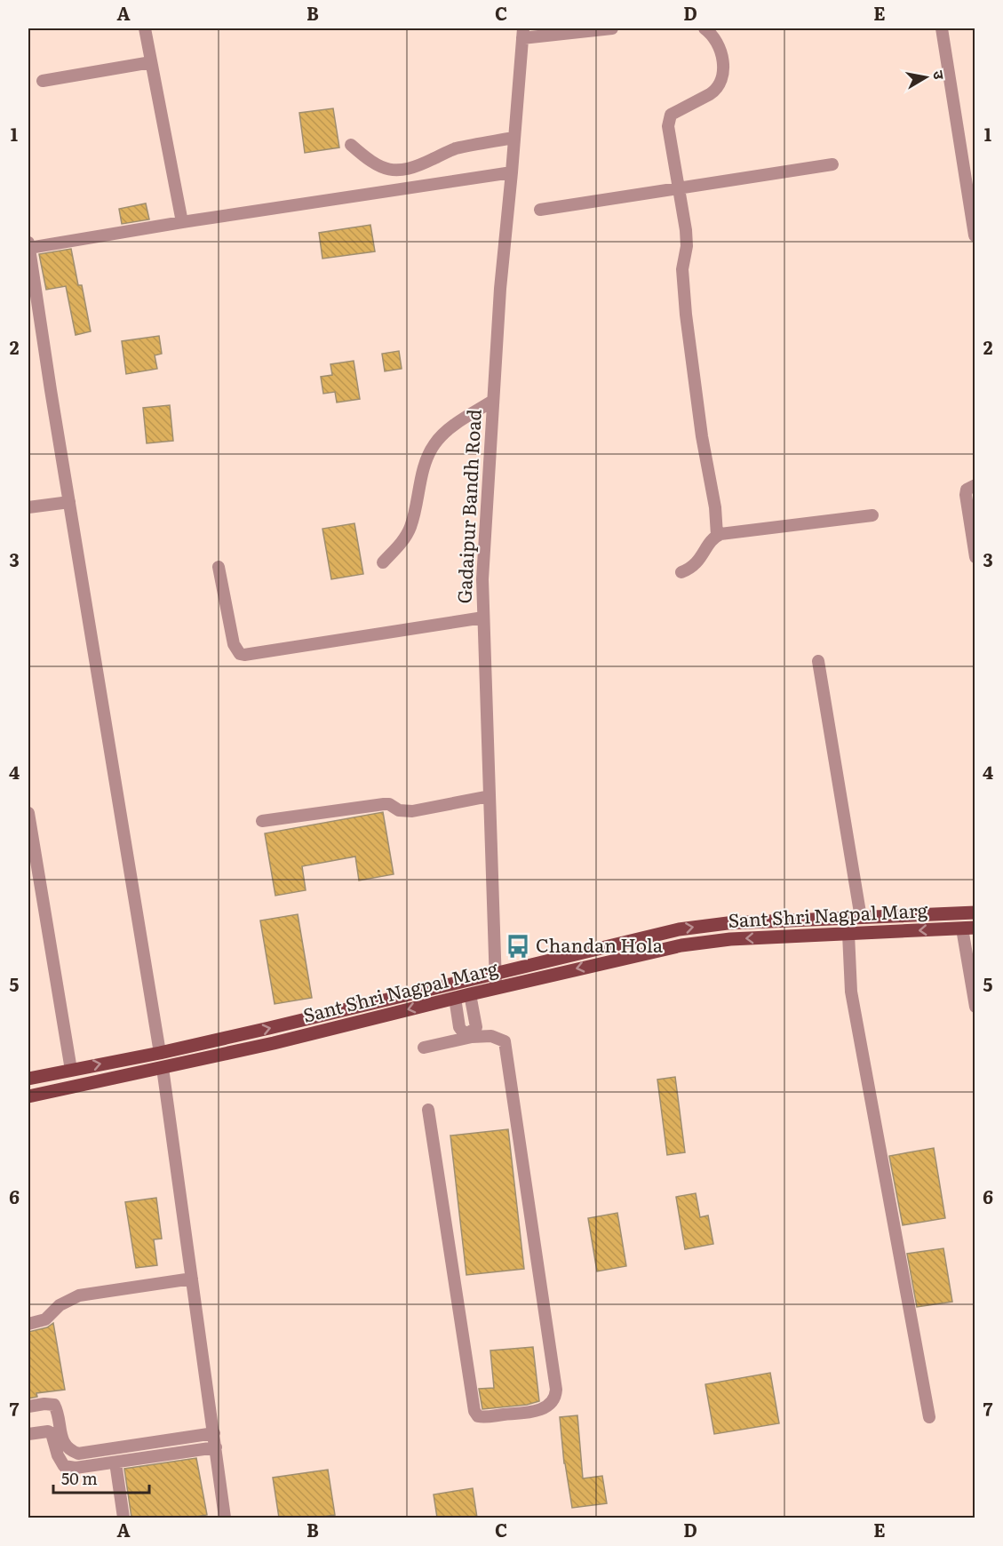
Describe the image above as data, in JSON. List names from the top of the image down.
{
  "streets": {
    "main road": ["Sant Shri Nagpal Marg"],
    "street": ["Gadaipur Bandh Road"]
  },
  "crossings": [
    ["Gadaipur Bandh Road", "Sant Shri Nagpal Marg"]
  ],
  "places": {
    "bus stop": ["Chandan Hola"]
  },
  "scale_bar": "50 m",
  "north": "right",
  "grid": {
    "columns": [
      "A",
      "B",
      "C",
      "D",
      "E"
    ],
    "rows": [
      "1",
      "2",
      "3",
      "4",
      "5",
      "6",
      "7"
    ]
  }
}
